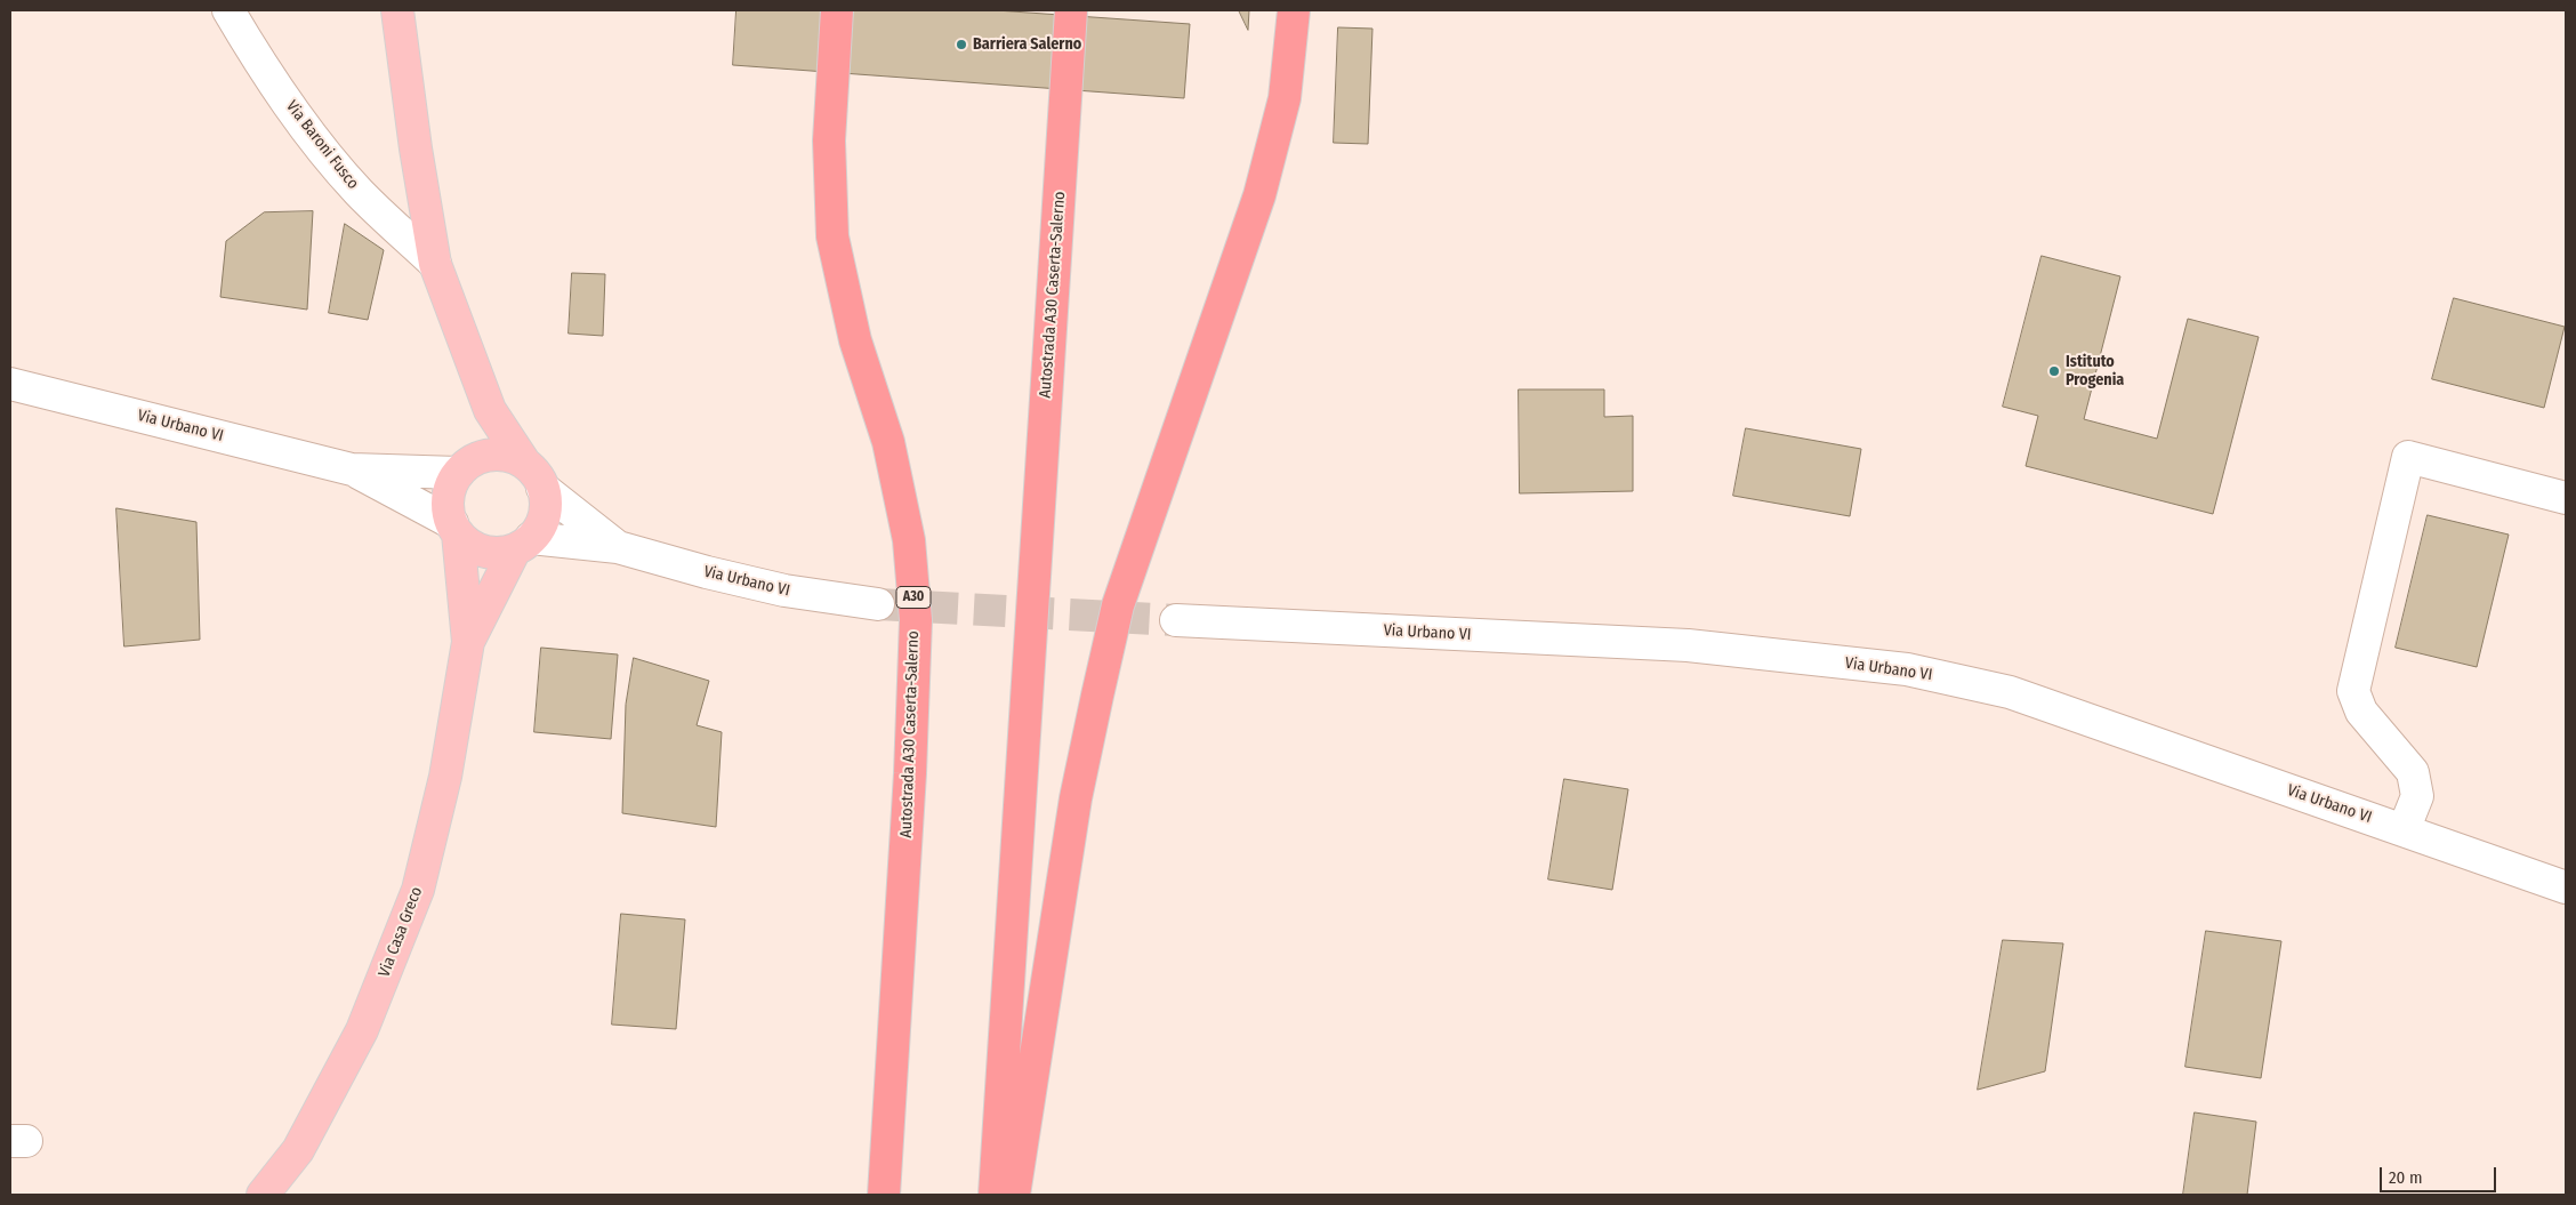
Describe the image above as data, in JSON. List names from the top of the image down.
{
  "streets": {
    "highway": ["Autostrada A30 Caserta-Salerno", "A30"],
    "main road": ["Via Casa Greco"],
    "street": ["Via Baroni Fusco", "Via Urbano VI"]
  },
  "places": ["Barriera Salerno", "Istituto Progenia"],
  "scale_bar": "20 m"
}
